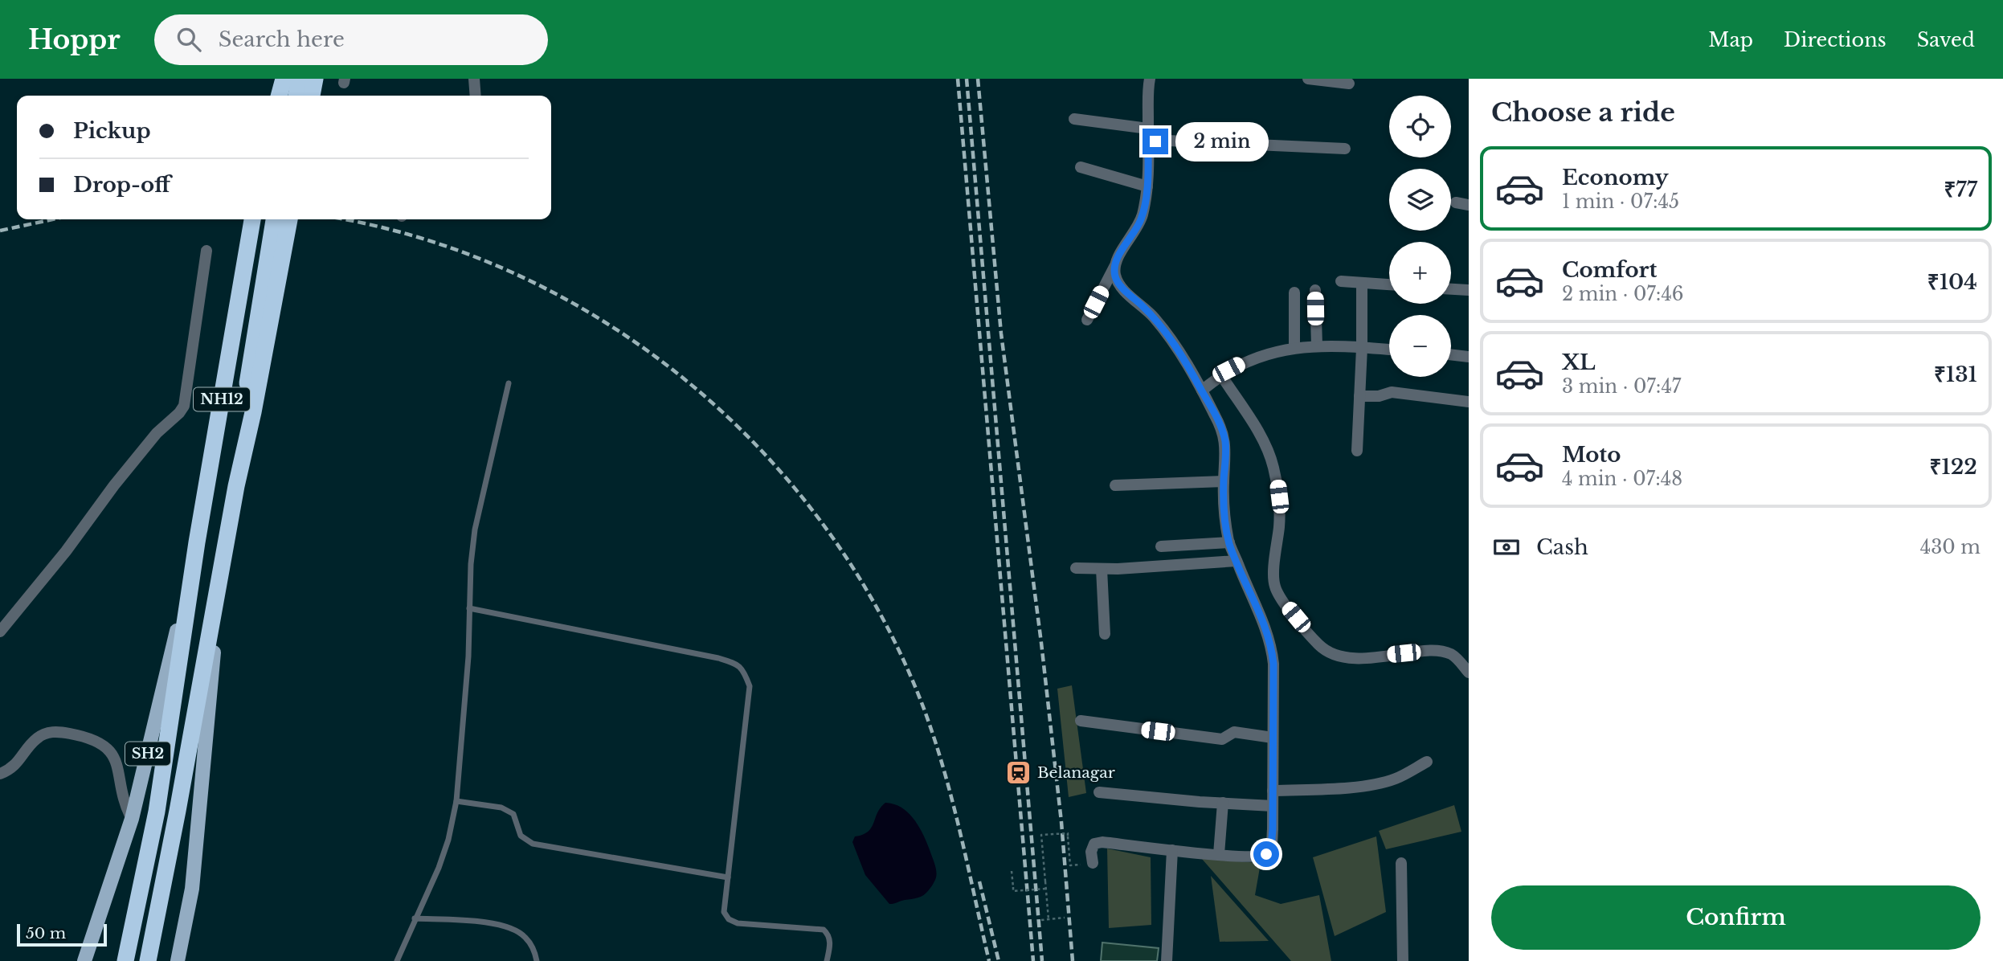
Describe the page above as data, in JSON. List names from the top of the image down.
{
  "streets": {
    "highway": ["NH12"],
    "main road": ["SH2"]
  },
  "crossings": [
    ["NH12", "SH2"]
  ],
  "places": {
    "station": ["Belanagar"]
  },
  "scale_bar": "50 m",
  "page": {
    "header": "Hoppr",
    "search": "Search here",
    "nav": ["Map", "Directions", "Saved"],
    "heading": "Choose a ride",
    "map_buttons": ["+", "−"],
    "banner": ["Pickup", "Drop-off"],
    "bubble": "2 min",
    "list": [
      {
        "name": "Economy",
        "note": "1 min · 07:45",
        "value": "₹77"
      },
      {
        "name": "Comfort",
        "note": "2 min · 07:46",
        "value": "₹104"
      },
      {
        "name": "XL",
        "note": "3 min · 07:47",
        "value": "₹131"
      },
      {
        "name": "Moto",
        "note": "4 min · 07:48",
        "value": "₹122"
      }
    ],
    "pay": ["Cash", "430 m"],
    "buttons": "Confirm",
    "scale": "50 m"
  }
}
